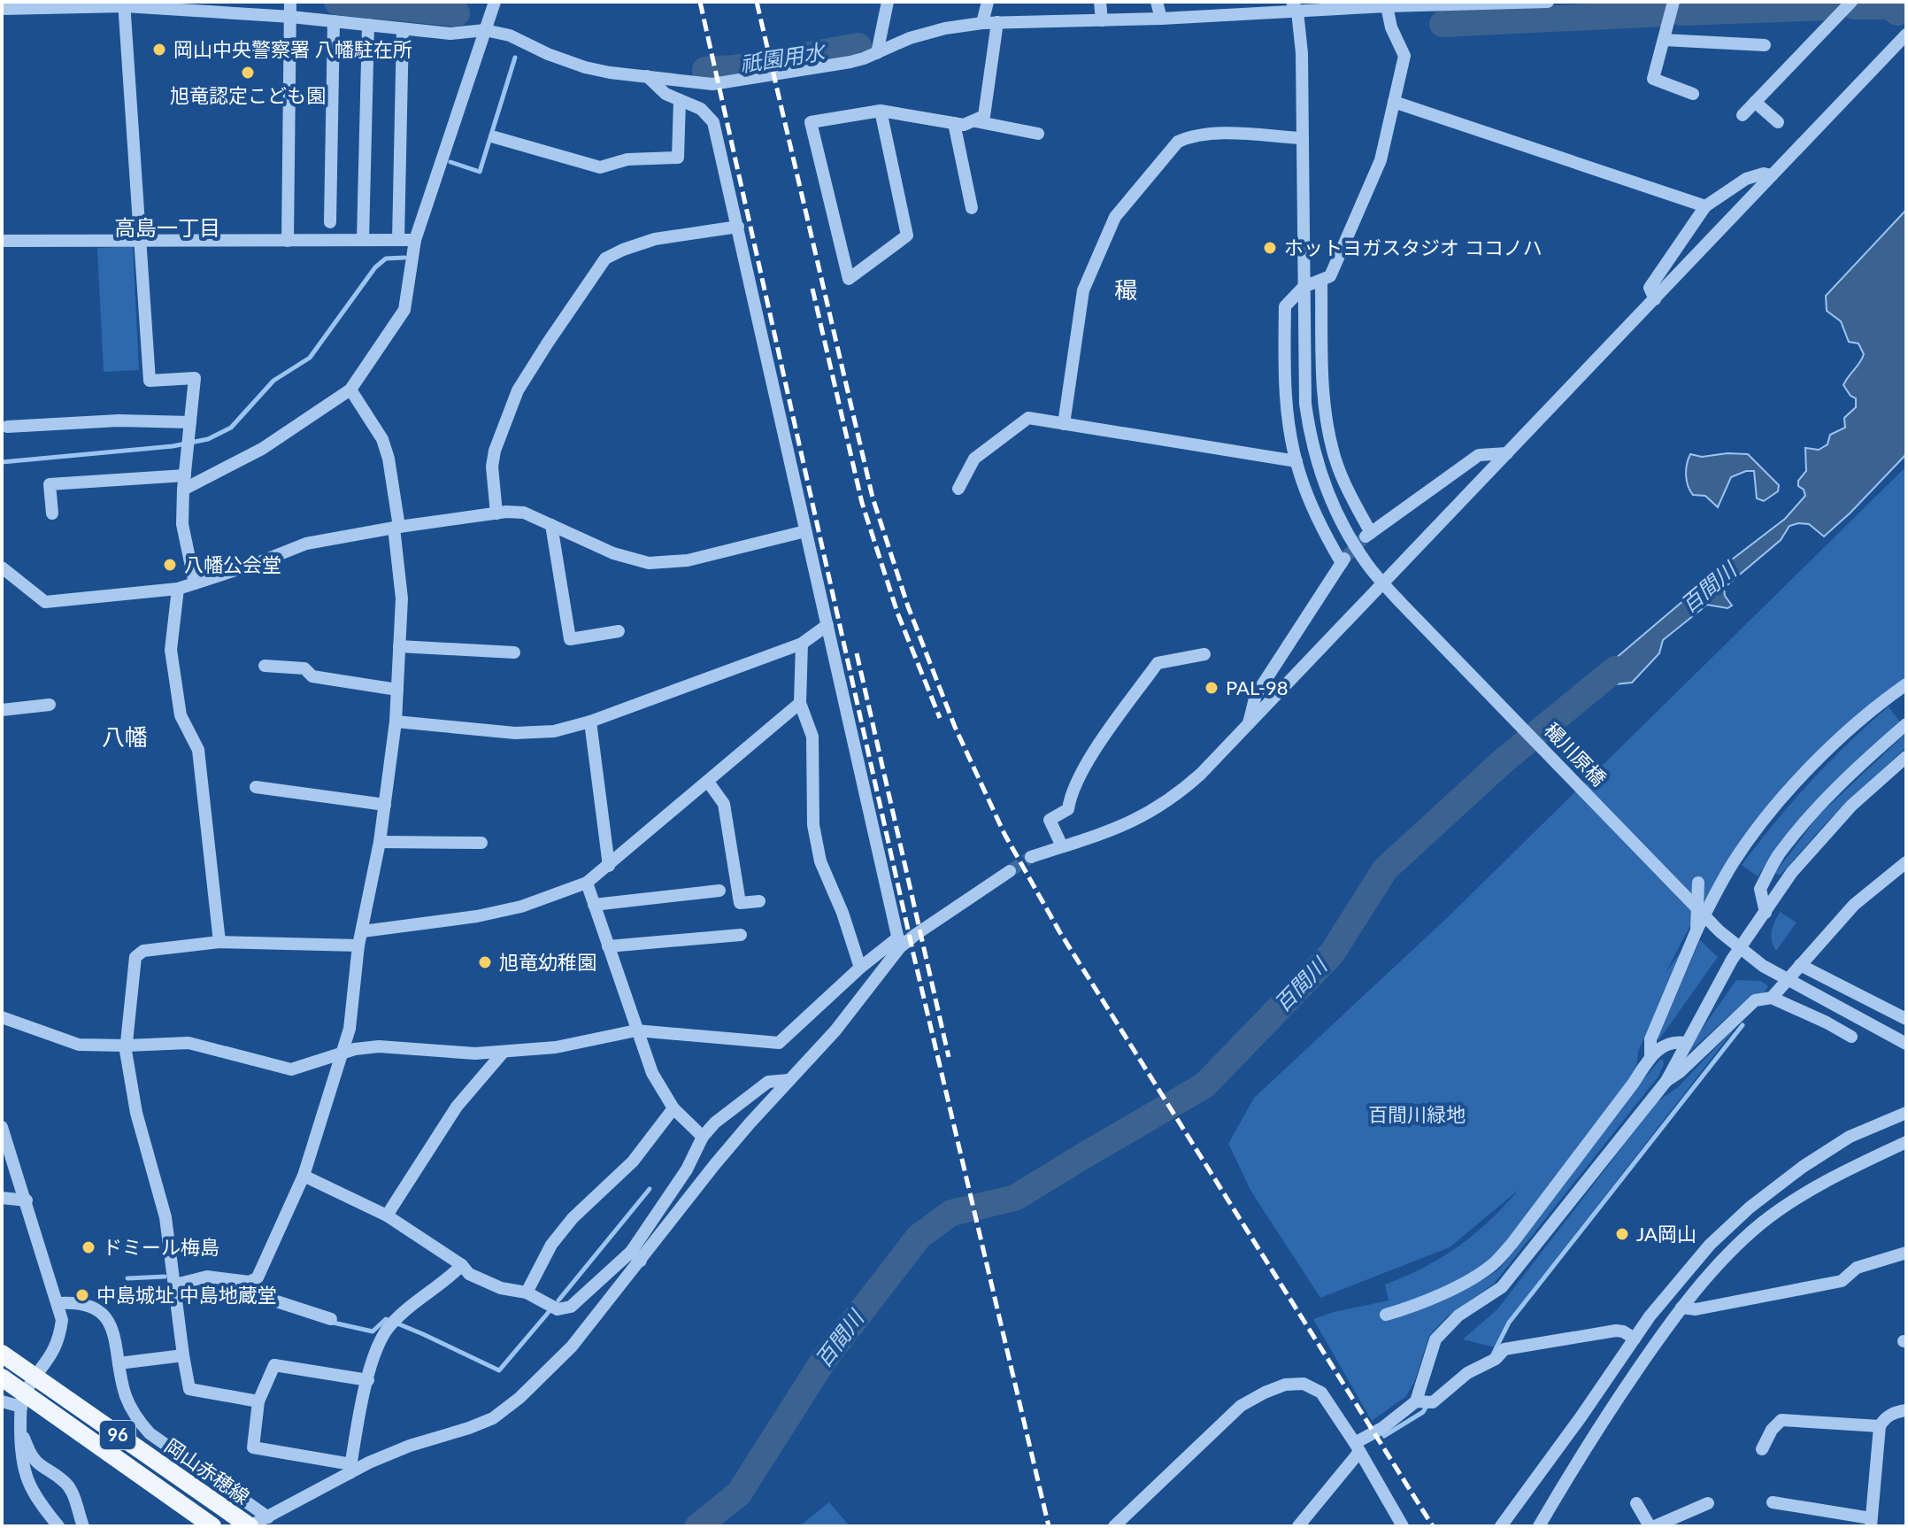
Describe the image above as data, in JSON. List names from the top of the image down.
{
  "streets": {
    "main road": ["96", "岡山赤穂線"],
    "street": ["穝川原橋"]
  },
  "districts": ["高島一丁目", "穝", "八幡"],
  "water": ["祇園用水", "百間川"],
  "parks": ["百間川緑地"],
  "places": [
    "岡山中央警察署 八幡駐在所",
    "旭竜認定こども園",
    "ホットヨガスタジオ ココノハ",
    "八幡公会堂",
    "PAL-98",
    "旭竜幼稚園",
    "JA岡山",
    "ドミール梅島",
    "中島城址 中島地蔵堂"
  ]
}
